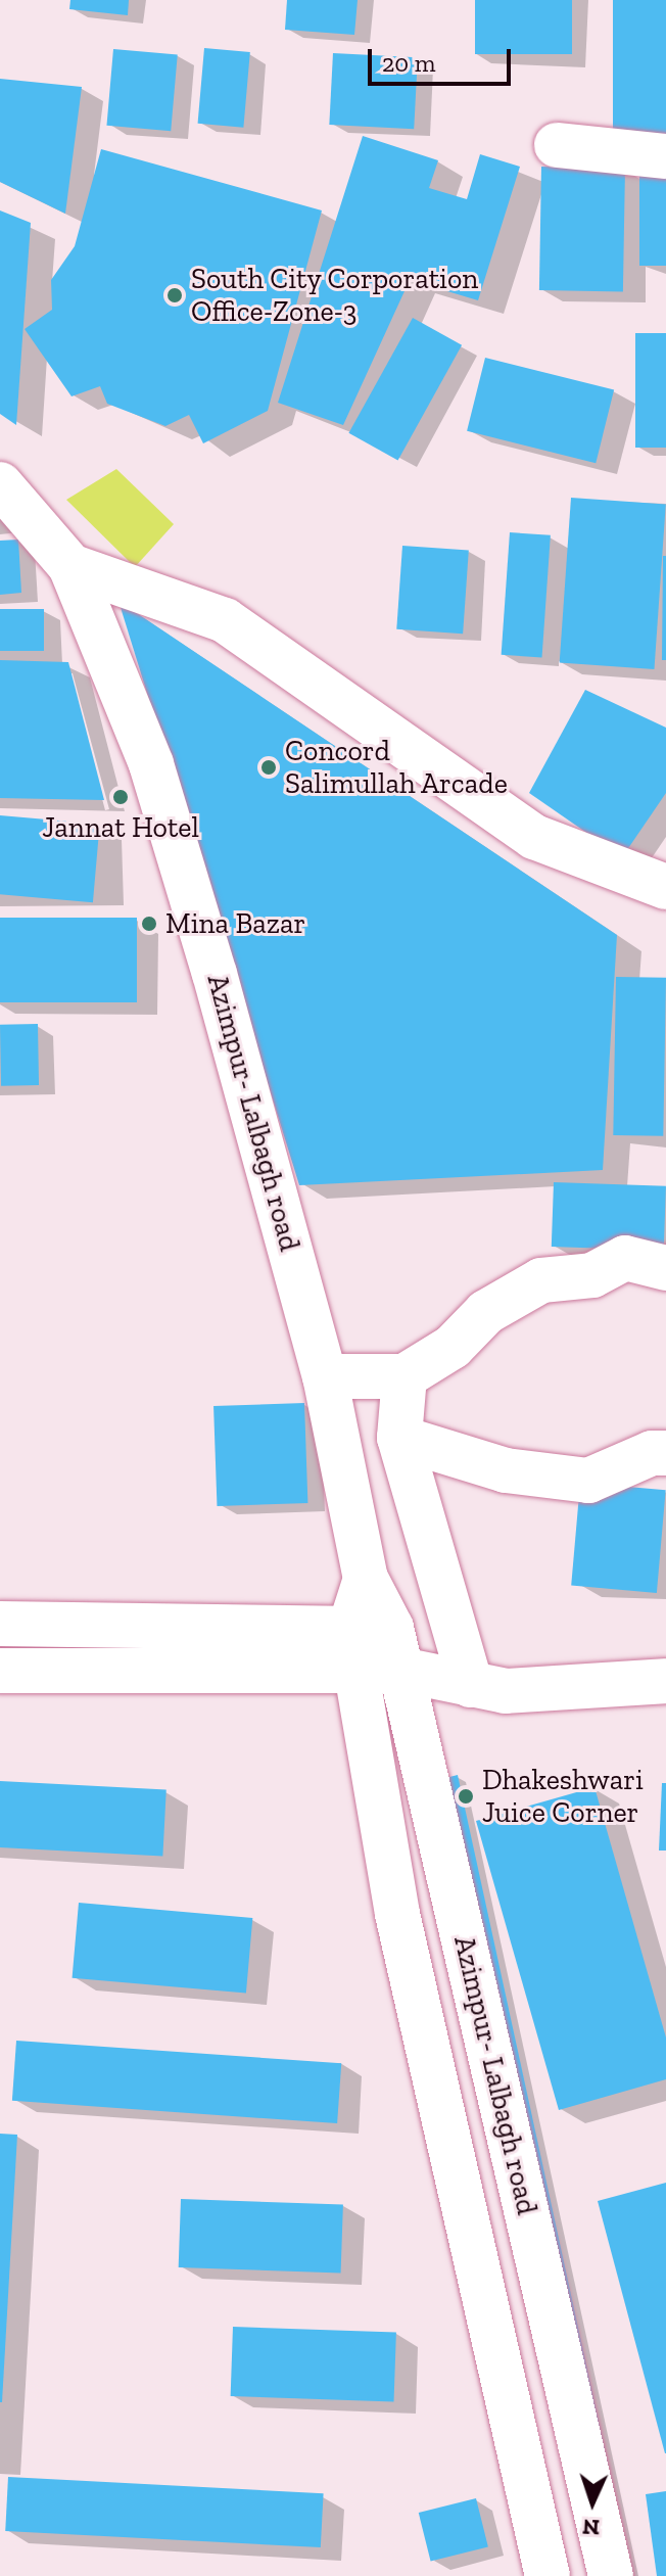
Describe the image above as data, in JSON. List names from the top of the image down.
{
  "streets": {
    "main road": ["Azimpur- Lalbagh road"]
  },
  "places": [
    "South City Corporation Office-Zone-3",
    "Concord Salimullah Arcade",
    "Jannat Hotel",
    "Mina Bazar",
    "Dhakeshwari Juice Corner"
  ],
  "scale_bar": "20 m",
  "north": "bottom"
}
